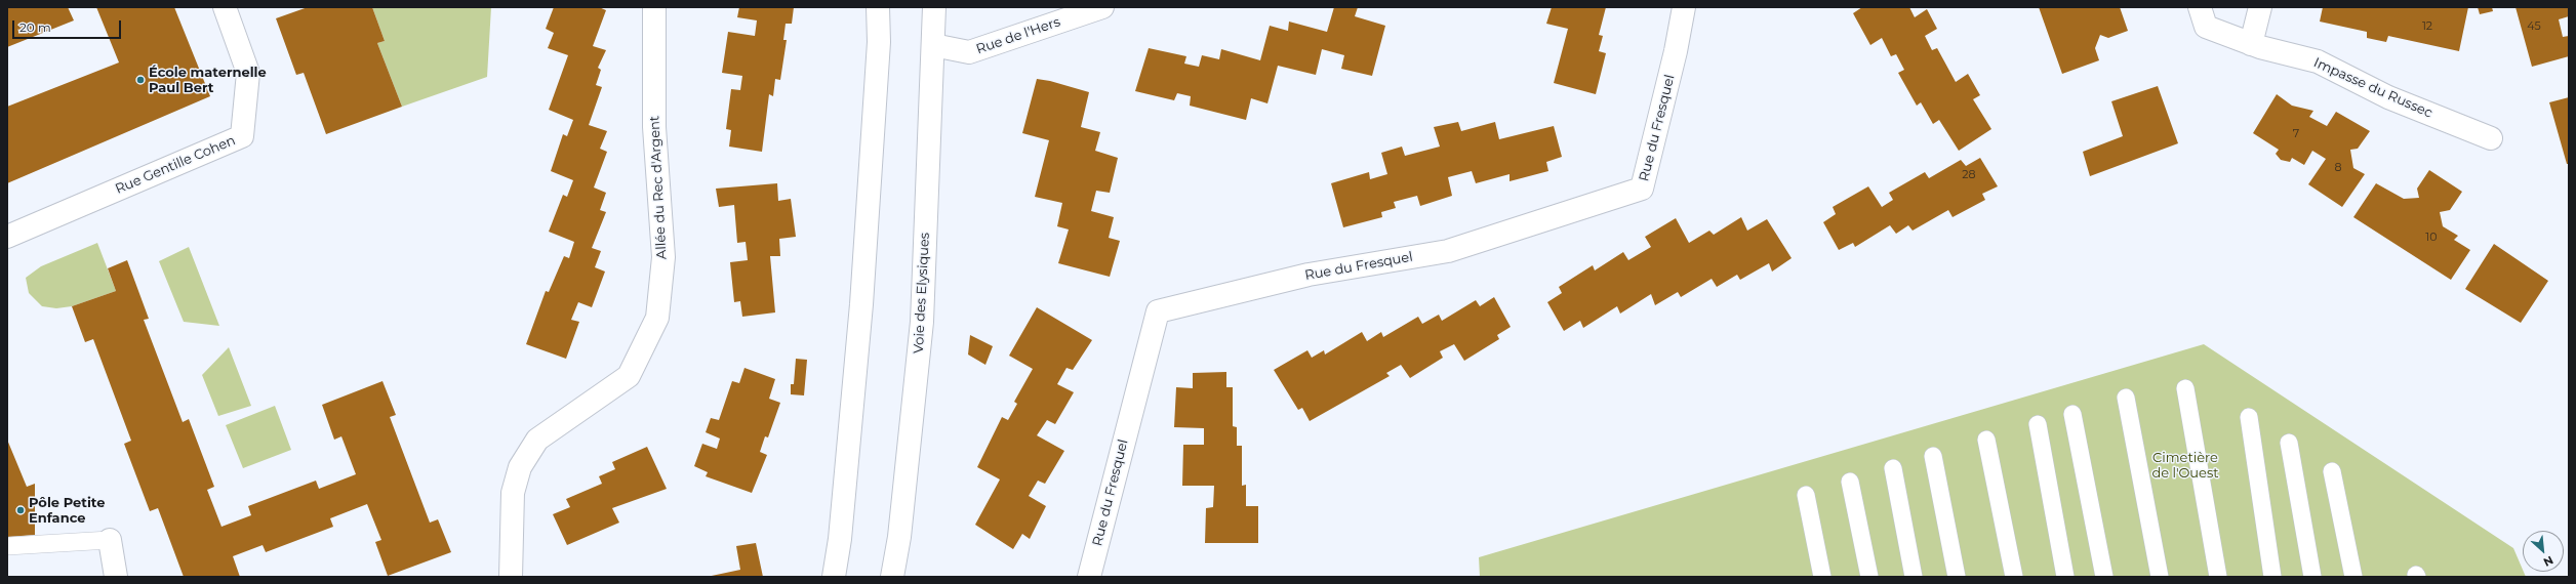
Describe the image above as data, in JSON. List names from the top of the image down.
{
  "streets": {
    "street": [
      "Rue de l'Hers",
      "Impasse du Russec",
      "Rue du Fresquel",
      "Rue Gentille Cohen",
      "Allée du Rec d'Argent",
      "Voie des Elysiques"
    ]
  },
  "crossings": [
    ["Rue de l'Hers", "Voie des Elysiques"]
  ],
  "parks": ["Cimetière de l'Ouest"],
  "places": ["École maternelle Paul Bert", "Pôle Petite Enfance"],
  "house_numbers": [
    "12",
    "45",
    "7",
    "8",
    "28",
    "10"
  ],
  "scale_bar": "20 m",
  "north": "bottom right"
}
